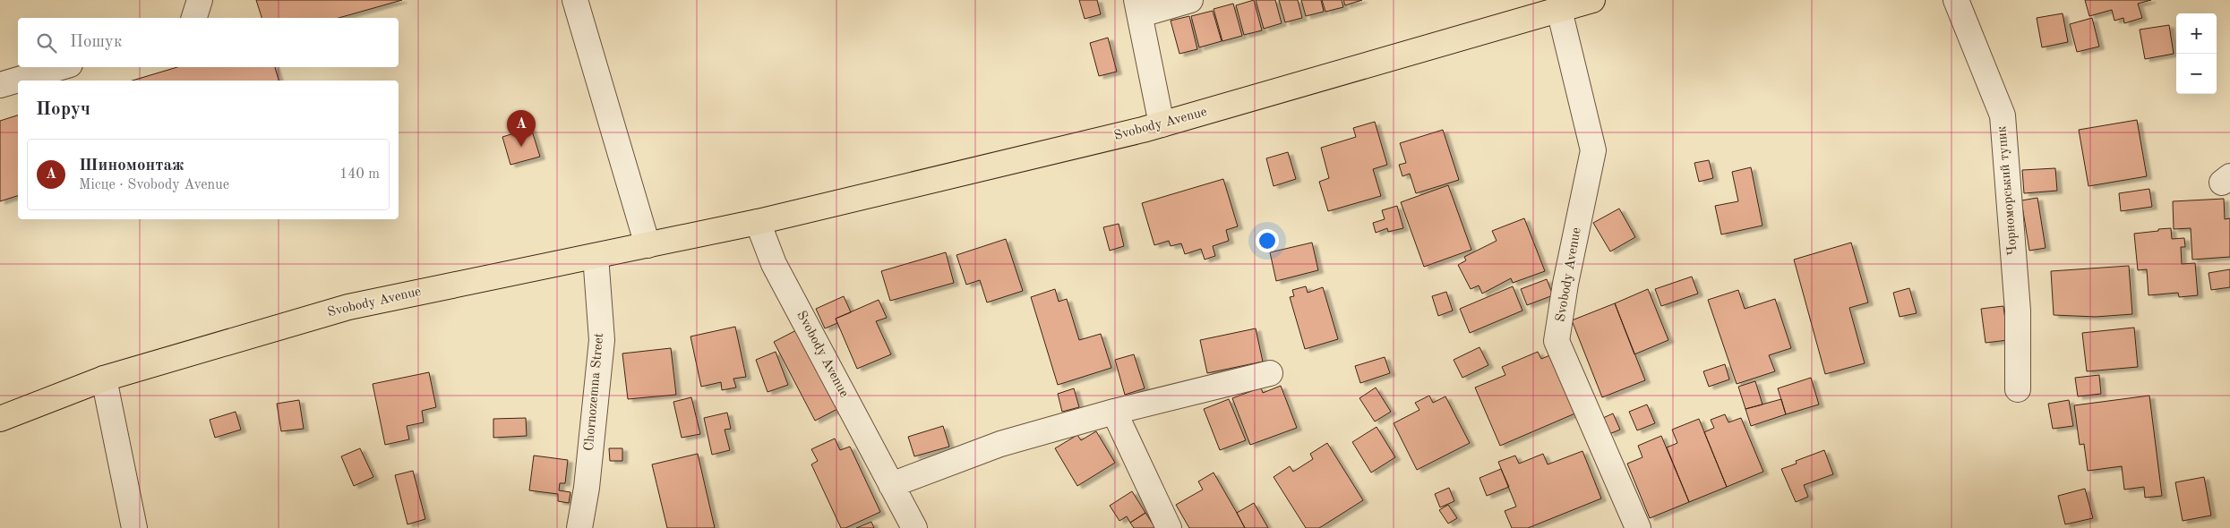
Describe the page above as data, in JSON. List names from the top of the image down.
{
  "streets": {
    "main road": ["Svobody Avenue"],
    "street": ["Чорноморський тупик", "Chornozemna Street"]
  },
  "crossings": [
    ["Svobody Avenue", "Chornozemna Street"]
  ],
  "page": {
    "map_buttons": ["+", "−"],
    "search": "Пошук",
    "heading": "Поруч",
    "pins": "A",
    "list": [
      {
        "mark": "A",
        "name": "Шиномонтаж",
        "note": "Місце · Svobody Avenue",
        "value": "140 m"
      }
    ]
  }
}
